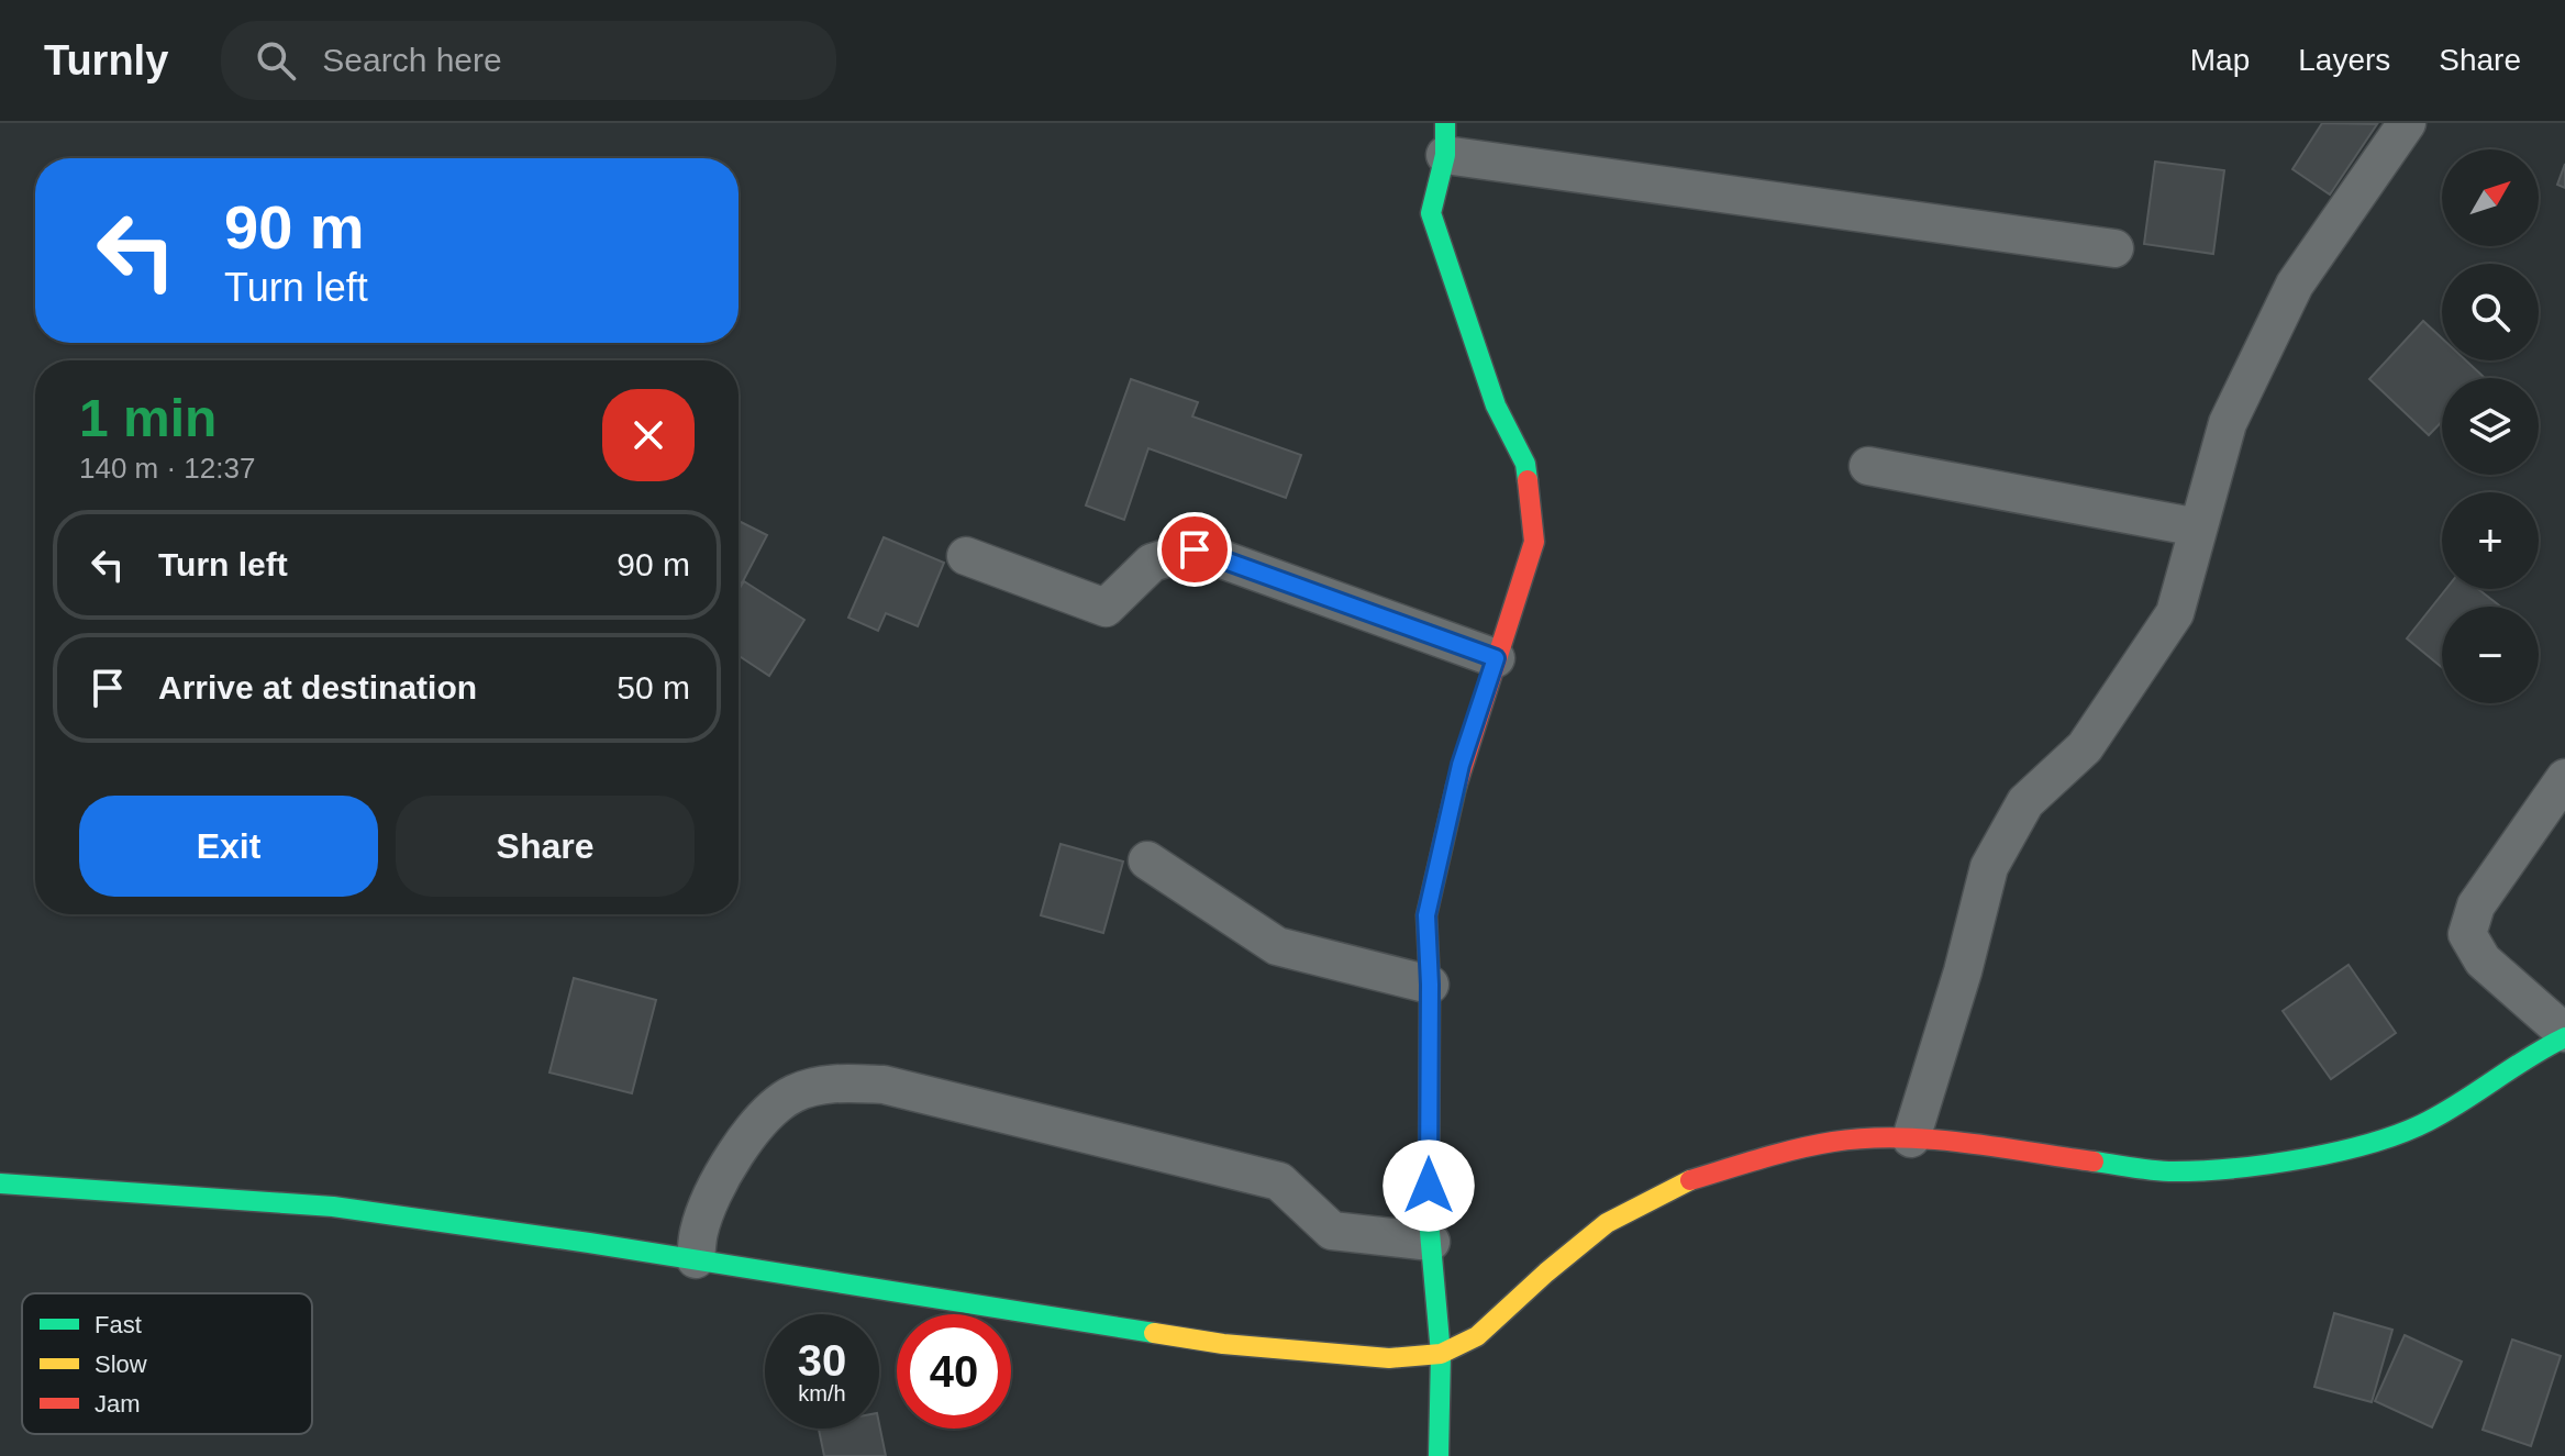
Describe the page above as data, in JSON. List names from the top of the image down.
{
  "legend": ["Fast", "Slow", "Jam"],
  "north": "top right",
  "page": {
    "header": "Turnly",
    "search": "Search here",
    "nav": ["Map", "Layers", "Share"],
    "map_buttons": ["+", "−"],
    "turn": ["90 m", "Turn left"],
    "heading": ["1 min", "140 m · 12:37"],
    "list": [
      {
        "name": "Turn left",
        "value": "90 m"
      },
      {
        "name": "Arrive at destination",
        "value": "50 m"
      }
    ],
    "buttons": ["Exit", "Share"],
    "speed": "30 km/h",
    "limit": "40"
  }
}
